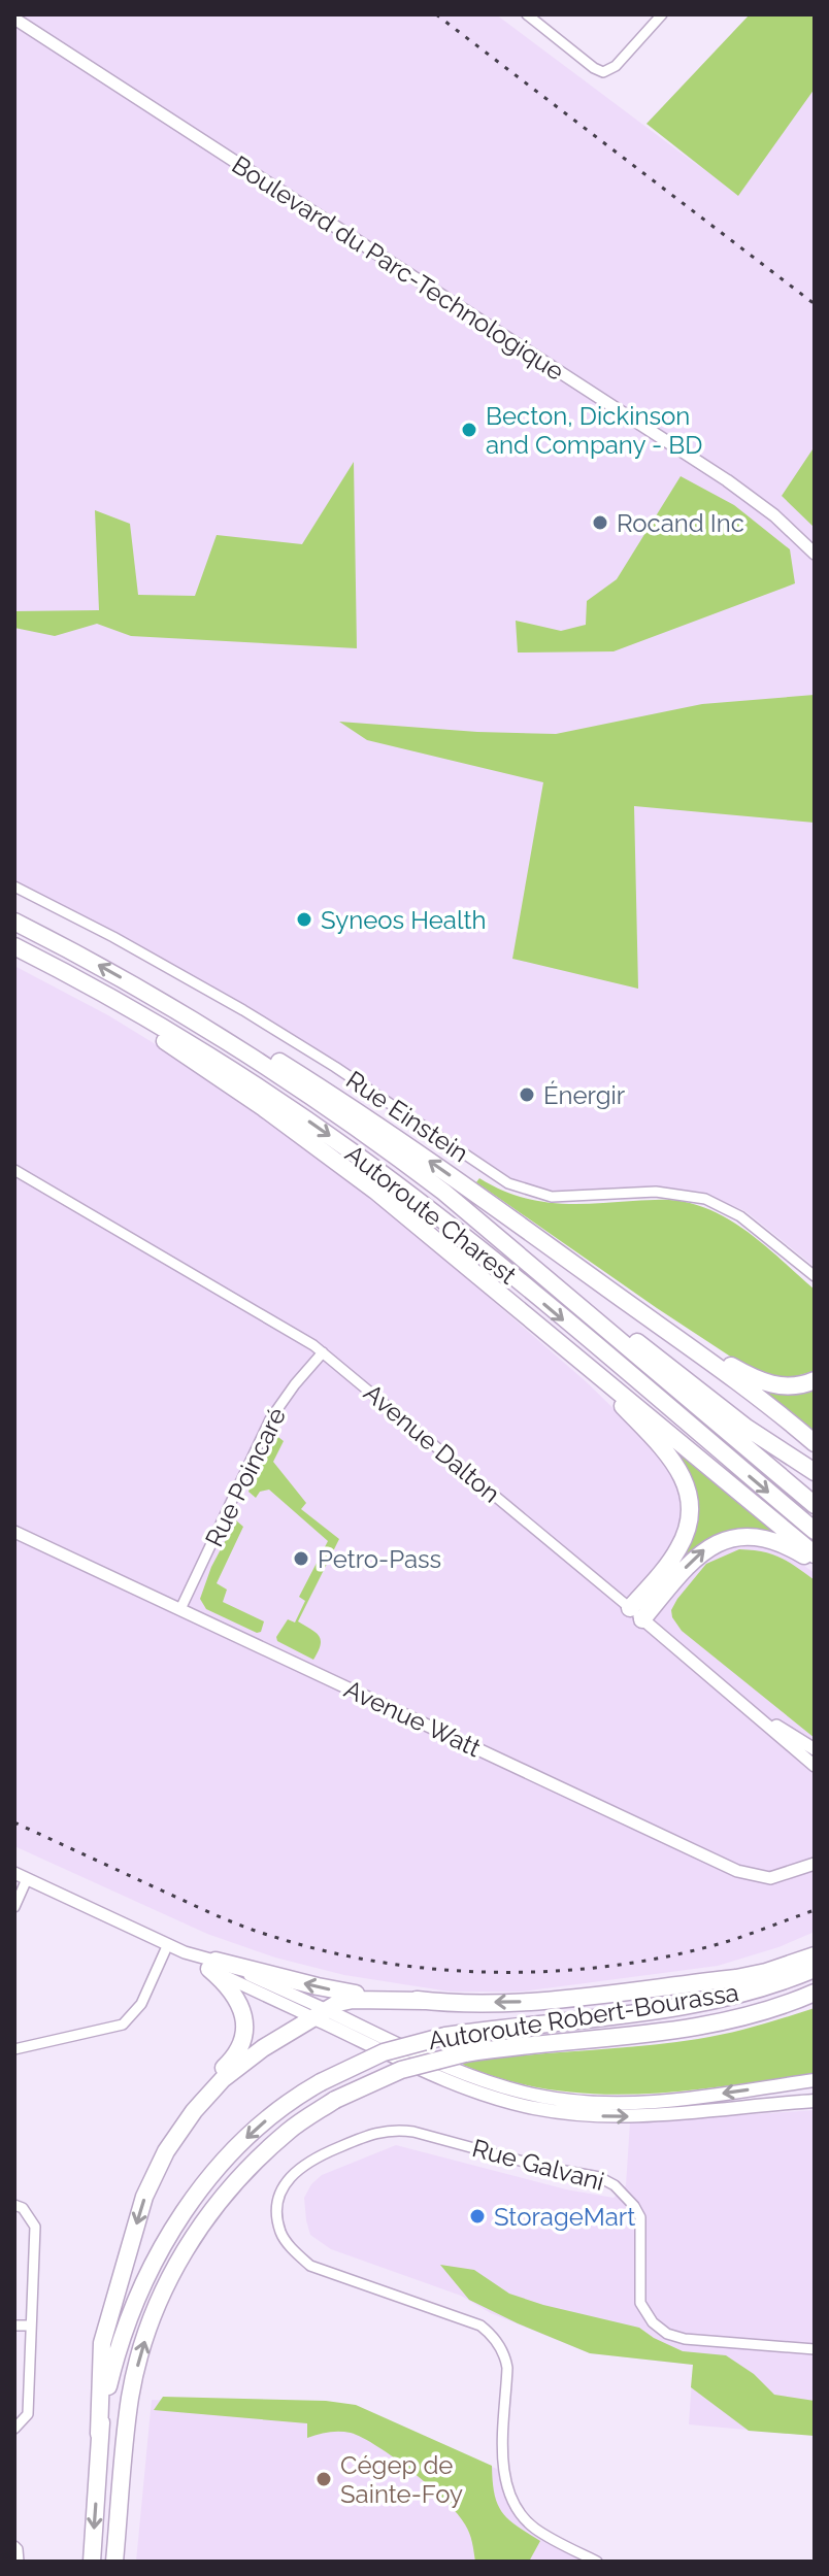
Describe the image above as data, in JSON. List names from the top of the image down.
{
  "streets": {
    "highway": ["Autoroute Charest", "Autoroute Robert-Bourassa"],
    "street": [
      "Boulevard du Parc-Technologique",
      "Rue Einstein",
      "Avenue Dalton",
      "Rue Poincaré",
      "Avenue Watt",
      "Rue Galvani"
    ]
  },
  "crossings": [
    ["Avenue Dalton", "Rue Poincaré"],
    ["Rue Poincaré", "Avenue Watt"]
  ],
  "places": [
    "Becton, Dickinson and Company - BD",
    "Rocand Inc",
    "Syneos Health",
    "Énergir",
    "Petro-Pass",
    "StorageMart",
    "Cégep de Sainte-Foy"
  ]
}
